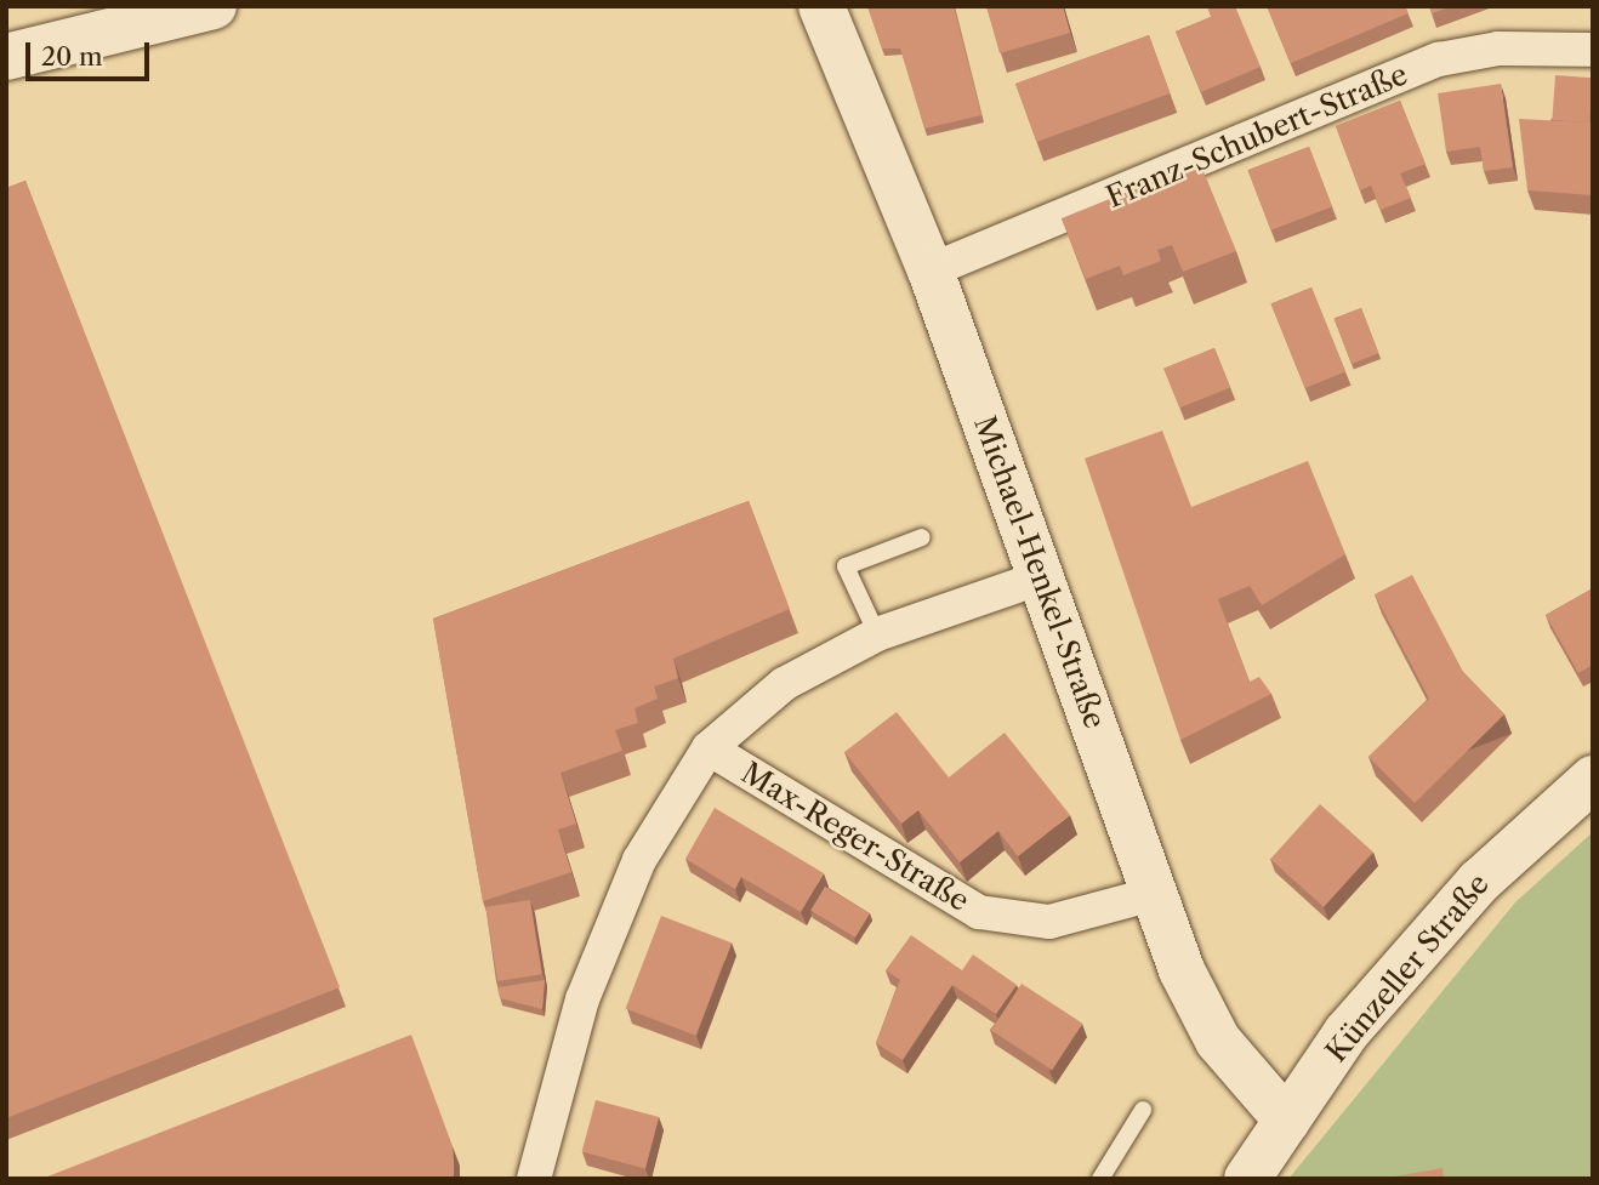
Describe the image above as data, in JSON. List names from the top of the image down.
{
  "streets": {
    "main road": ["Michael-Henkel-Straße", "Künzeller Straße"],
    "street": ["Franz-Schubert-Straße", "Max-Reger-Straße"]
  },
  "crossings": [
    ["Franz-Schubert-Straße", "Michael-Henkel-Straße"],
    ["Michael-Henkel-Straße", "Max-Reger-Straße"],
    ["Michael-Henkel-Straße", "Künzeller Straße"]
  ],
  "scale_bar": "20 m"
}
